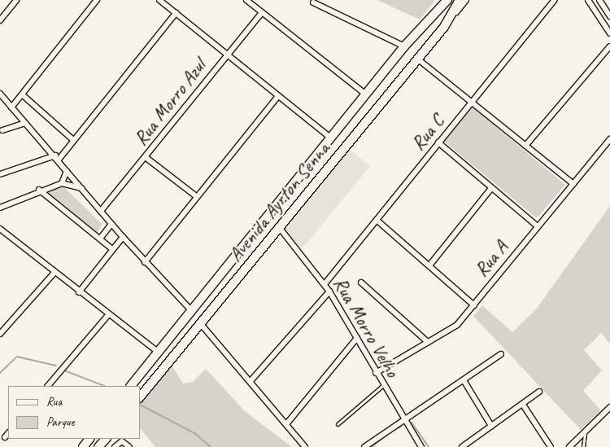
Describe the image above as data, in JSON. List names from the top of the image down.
{
  "streets": {
    "main road": ["Avenida Ayrton Senna"],
    "street": [
      "Rua Morro Azul",
      "Rua C",
      "Rua A",
      "Rua Morro Velho"
    ]
  },
  "crossings": [
    ["Rua C", "Rua Morro Velho"],
    ["Avenida Ayrton Senna", "Rua Morro Velho"],
    ["Rua A", "Rua Morro Velho"]
  ],
  "legend": ["Rua", "Parque"]
}
